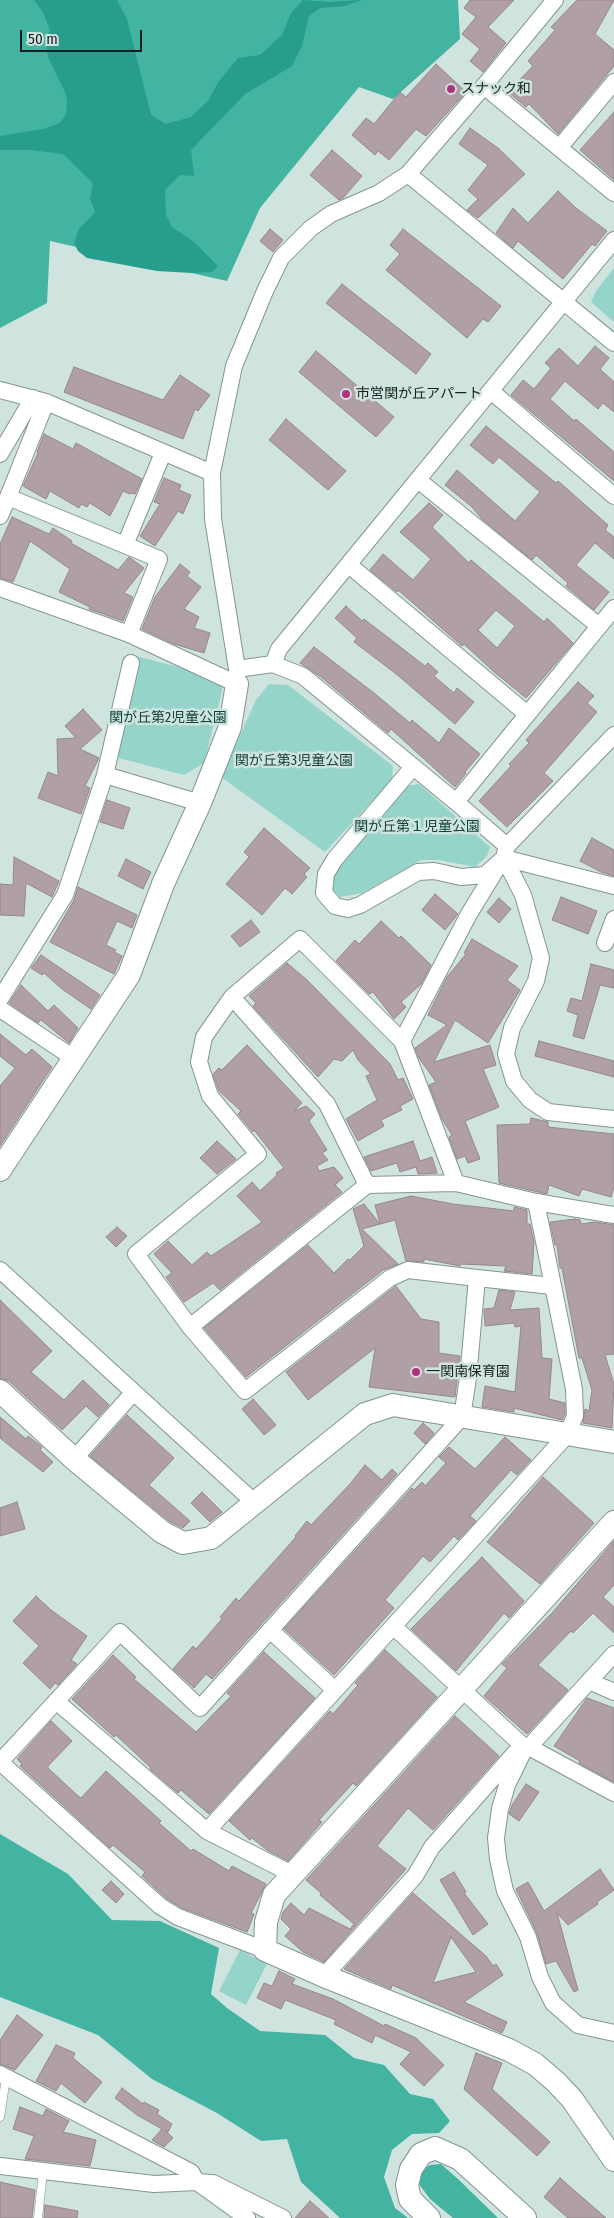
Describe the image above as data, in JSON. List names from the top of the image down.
{
  "parks": ["関が丘第2児童公園", "関が丘第3児童公園", "関が丘第１児童公園"],
  "places": ["スナック和", "市営関が丘アパート", "一関南保育園"],
  "scale_bar": "50 m"
}
